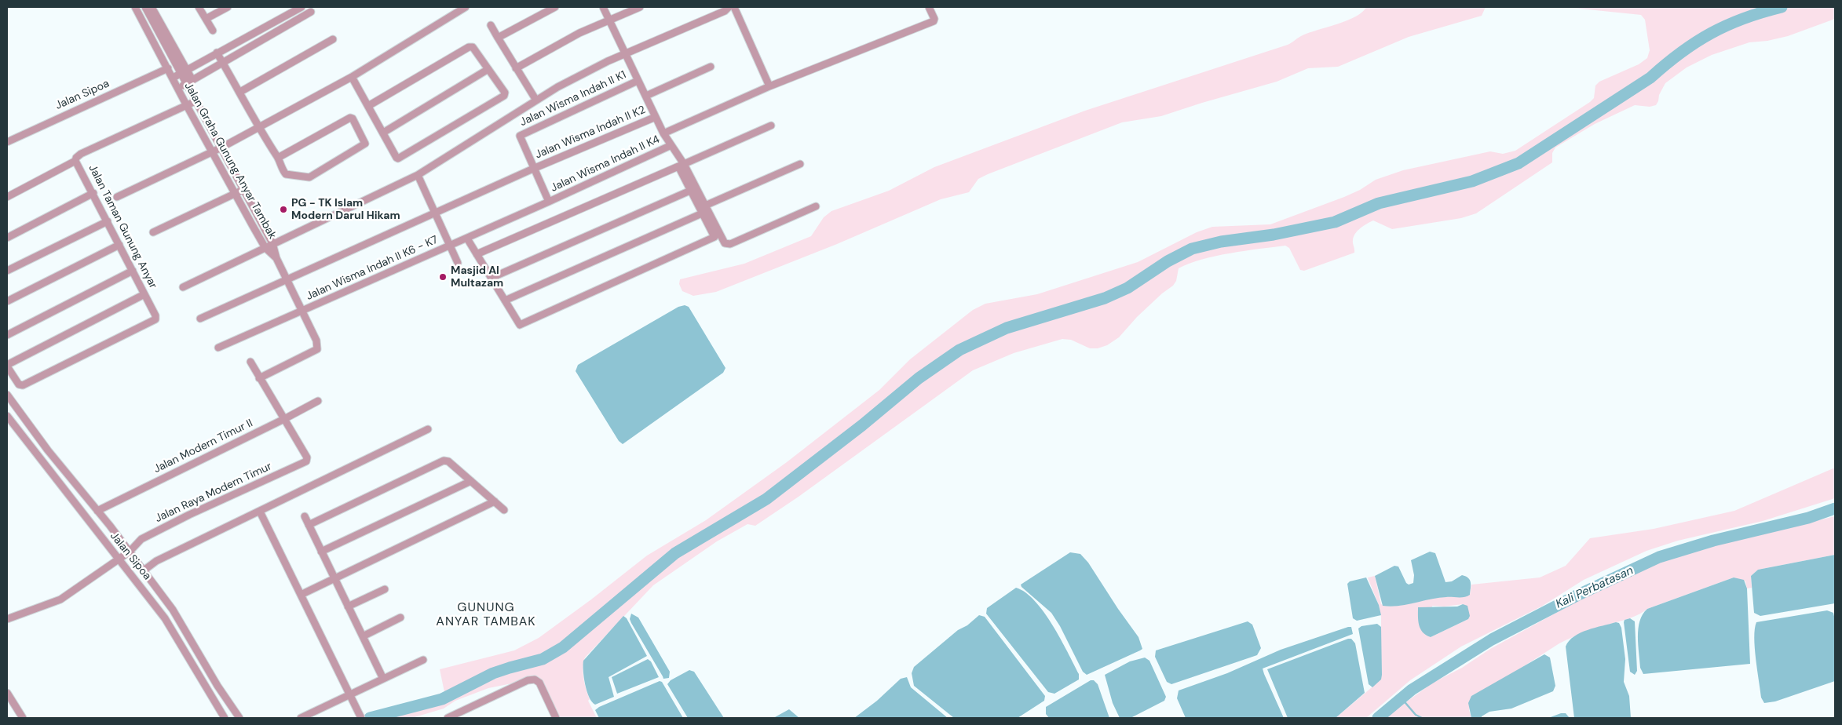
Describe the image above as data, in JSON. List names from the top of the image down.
{
  "streets": {
    "street": [
      "Jalan Sipoa",
      "Jalan Wisma Indah II K1",
      "Jalan Wisma Indah II K2",
      "Jalan Graha Gunung Anyar Tambak",
      "Jalan Wisma Indah II K4",
      "Jalan Taman Gunung Anyar",
      "Jalan Wisma Indah II K6 - K7",
      "Jalan Modern Timur II",
      "Jalan Raya Modern Timur"
    ]
  },
  "crossings": [
    ["Jalan Sipoa", "Jalan Graha Gunung Anyar Tambak"],
    ["Jalan Sipoa", "Jalan Raya Modern Timur"],
    ["Jalan Wisma Indah II K1", "Jalan Wisma Indah II K2"],
    ["Jalan Wisma Indah II K1", "Jalan Wisma Indah II K4"],
    ["Jalan Graha Gunung Anyar Tambak", "Jalan Taman Gunung Anyar"],
    ["Jalan Wisma Indah II K4", "Jalan Wisma Indah II K6 - K7"],
    ["Jalan Modern Timur II", "Jalan Raya Modern Timur"]
  ],
  "districts": ["GUNUNG ANYAR TAMBAK"],
  "water": ["Kali Perbatasan"],
  "places": ["PG - TK Islam Modern Darul Hikam", "Masjid Al Multazam"]
}
